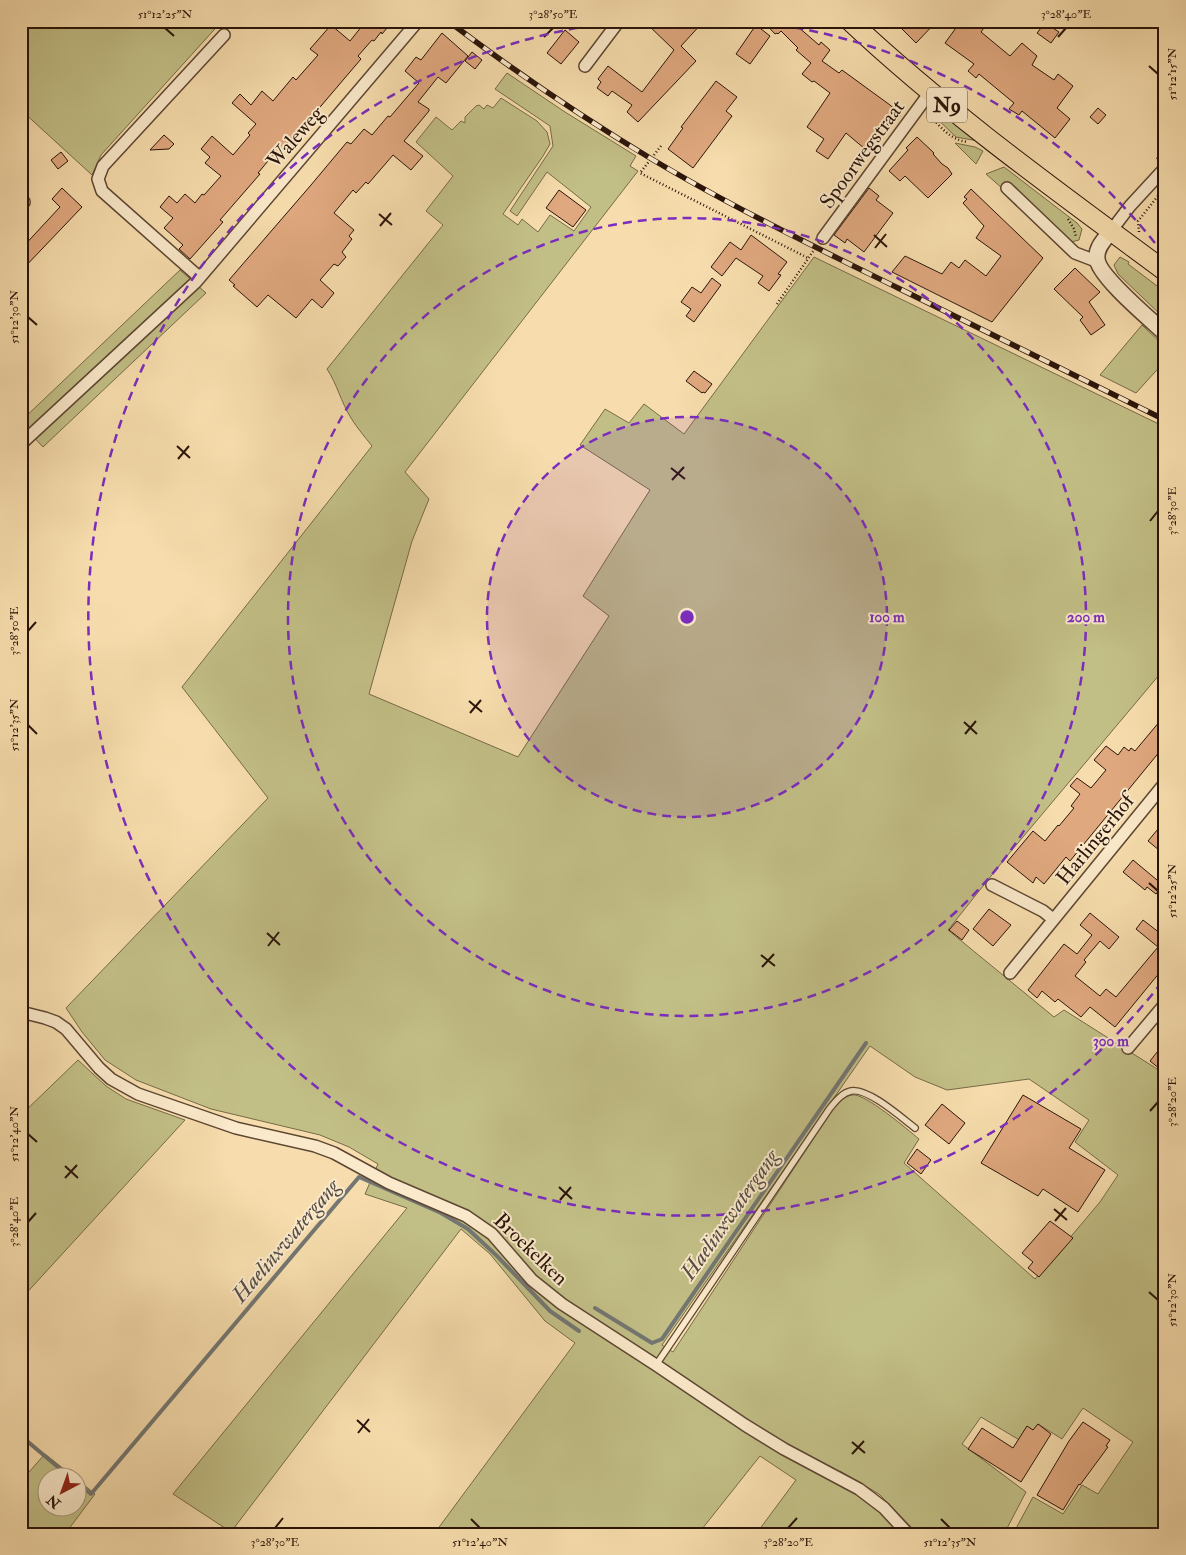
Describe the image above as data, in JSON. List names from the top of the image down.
{
  "streets": {
    "main road": ["N9"],
    "street": [
      "Waleweg",
      "Spoorwegstraat",
      "Harlingerhof",
      "Broekelken"
    ]
  },
  "crossings": [
    ["N9", "Spoorwegstraat"]
  ],
  "water": ["Haelinxwatergang"],
  "north": "bottom left",
  "coordinates": [
    "51°12'25\"N",
    "3°28'50\"E",
    "3°28'40\"E",
    "51°12'15\"N",
    "51°12'30\"N",
    "3°28'30\"E",
    "51°12'35\"N",
    "3°28'20\"E",
    "51°12'40\"N"
  ],
  "rings": ["100 m", "200 m", "300 m"]
}
